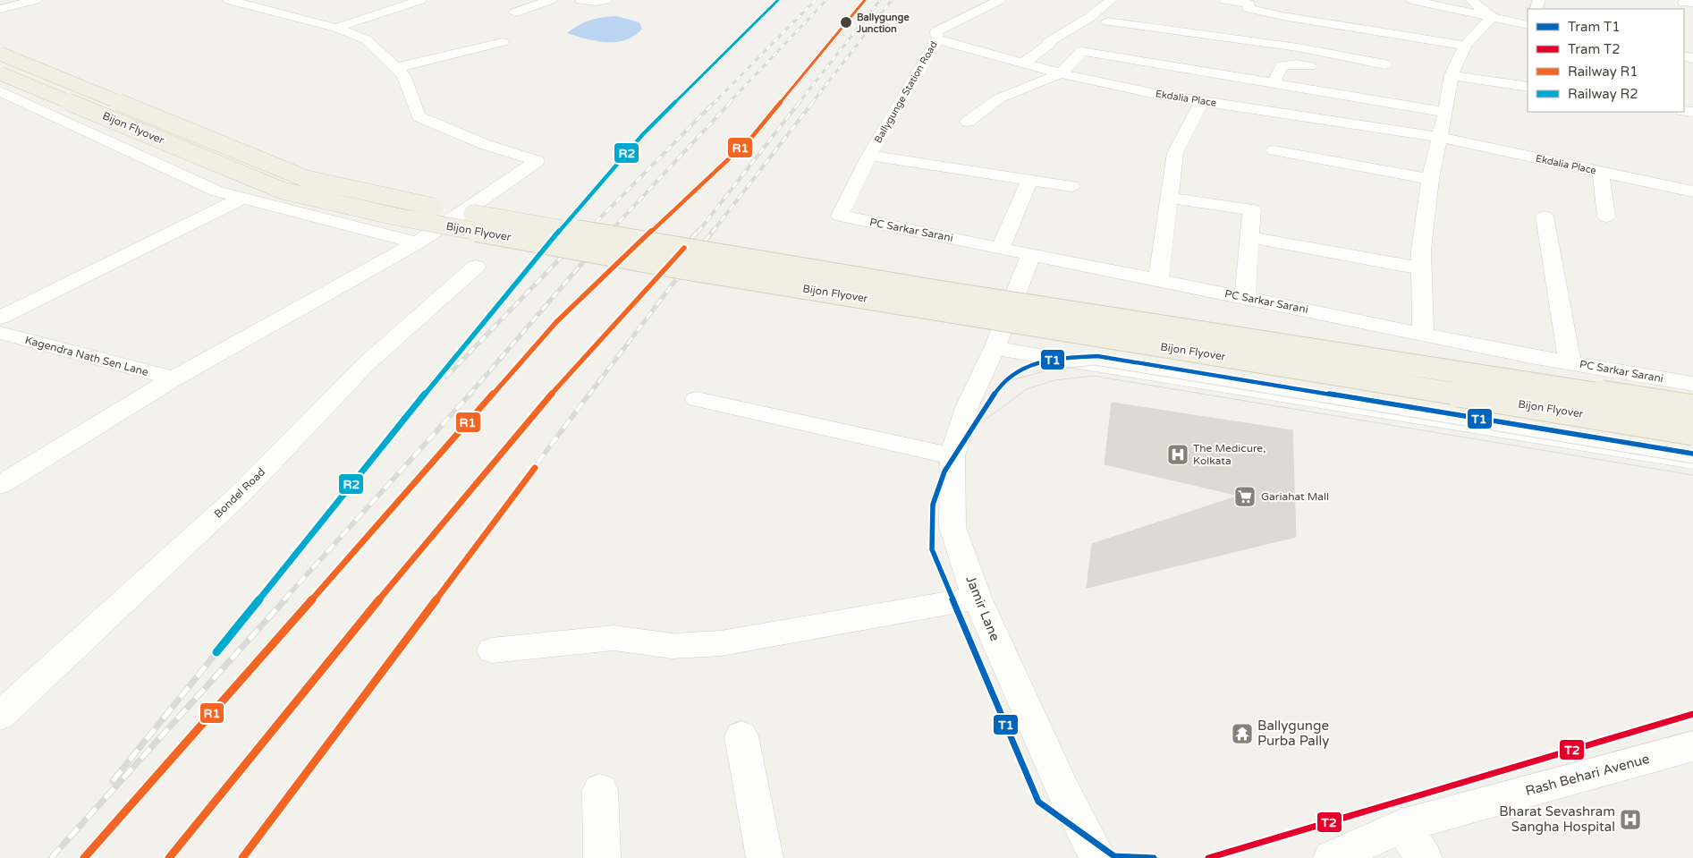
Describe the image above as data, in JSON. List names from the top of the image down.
{
  "streets": {
    "main road": ["Bijon Flyover"],
    "street": [
      "Ballygunge Station Road",
      "Ekdalia Place",
      "PC Sarkar Sarani",
      "Kagendra Nath Sen Lane",
      "Bondel Road",
      "Jamir Lane",
      "Rash Behari Avenue"
    ]
  },
  "crossings": [
    ["Ballygunge Station Road", "Ekdalia Place"],
    ["Ballygunge Station Road", "PC Sarkar Sarani"],
    ["PC Sarkar Sarani", "Jamir Lane"]
  ],
  "places": {
    "other": ["Ballygunge Junction"],
    "hospital": ["The Medicure, Kolkata", "Bharat Sevashram Sangha Hospital"],
    "supermarket": ["Gariahat Mall"],
    "temple": ["Ballygunge Purba Pally"]
  },
  "lines": [
    "rail line R1",
    "rail line R2",
    "tram line T1",
    "tram line T2"
  ],
  "legend": [
    "Tram T1",
    "Tram T2",
    "Railway R1",
    "Railway R2"
  ]
}
